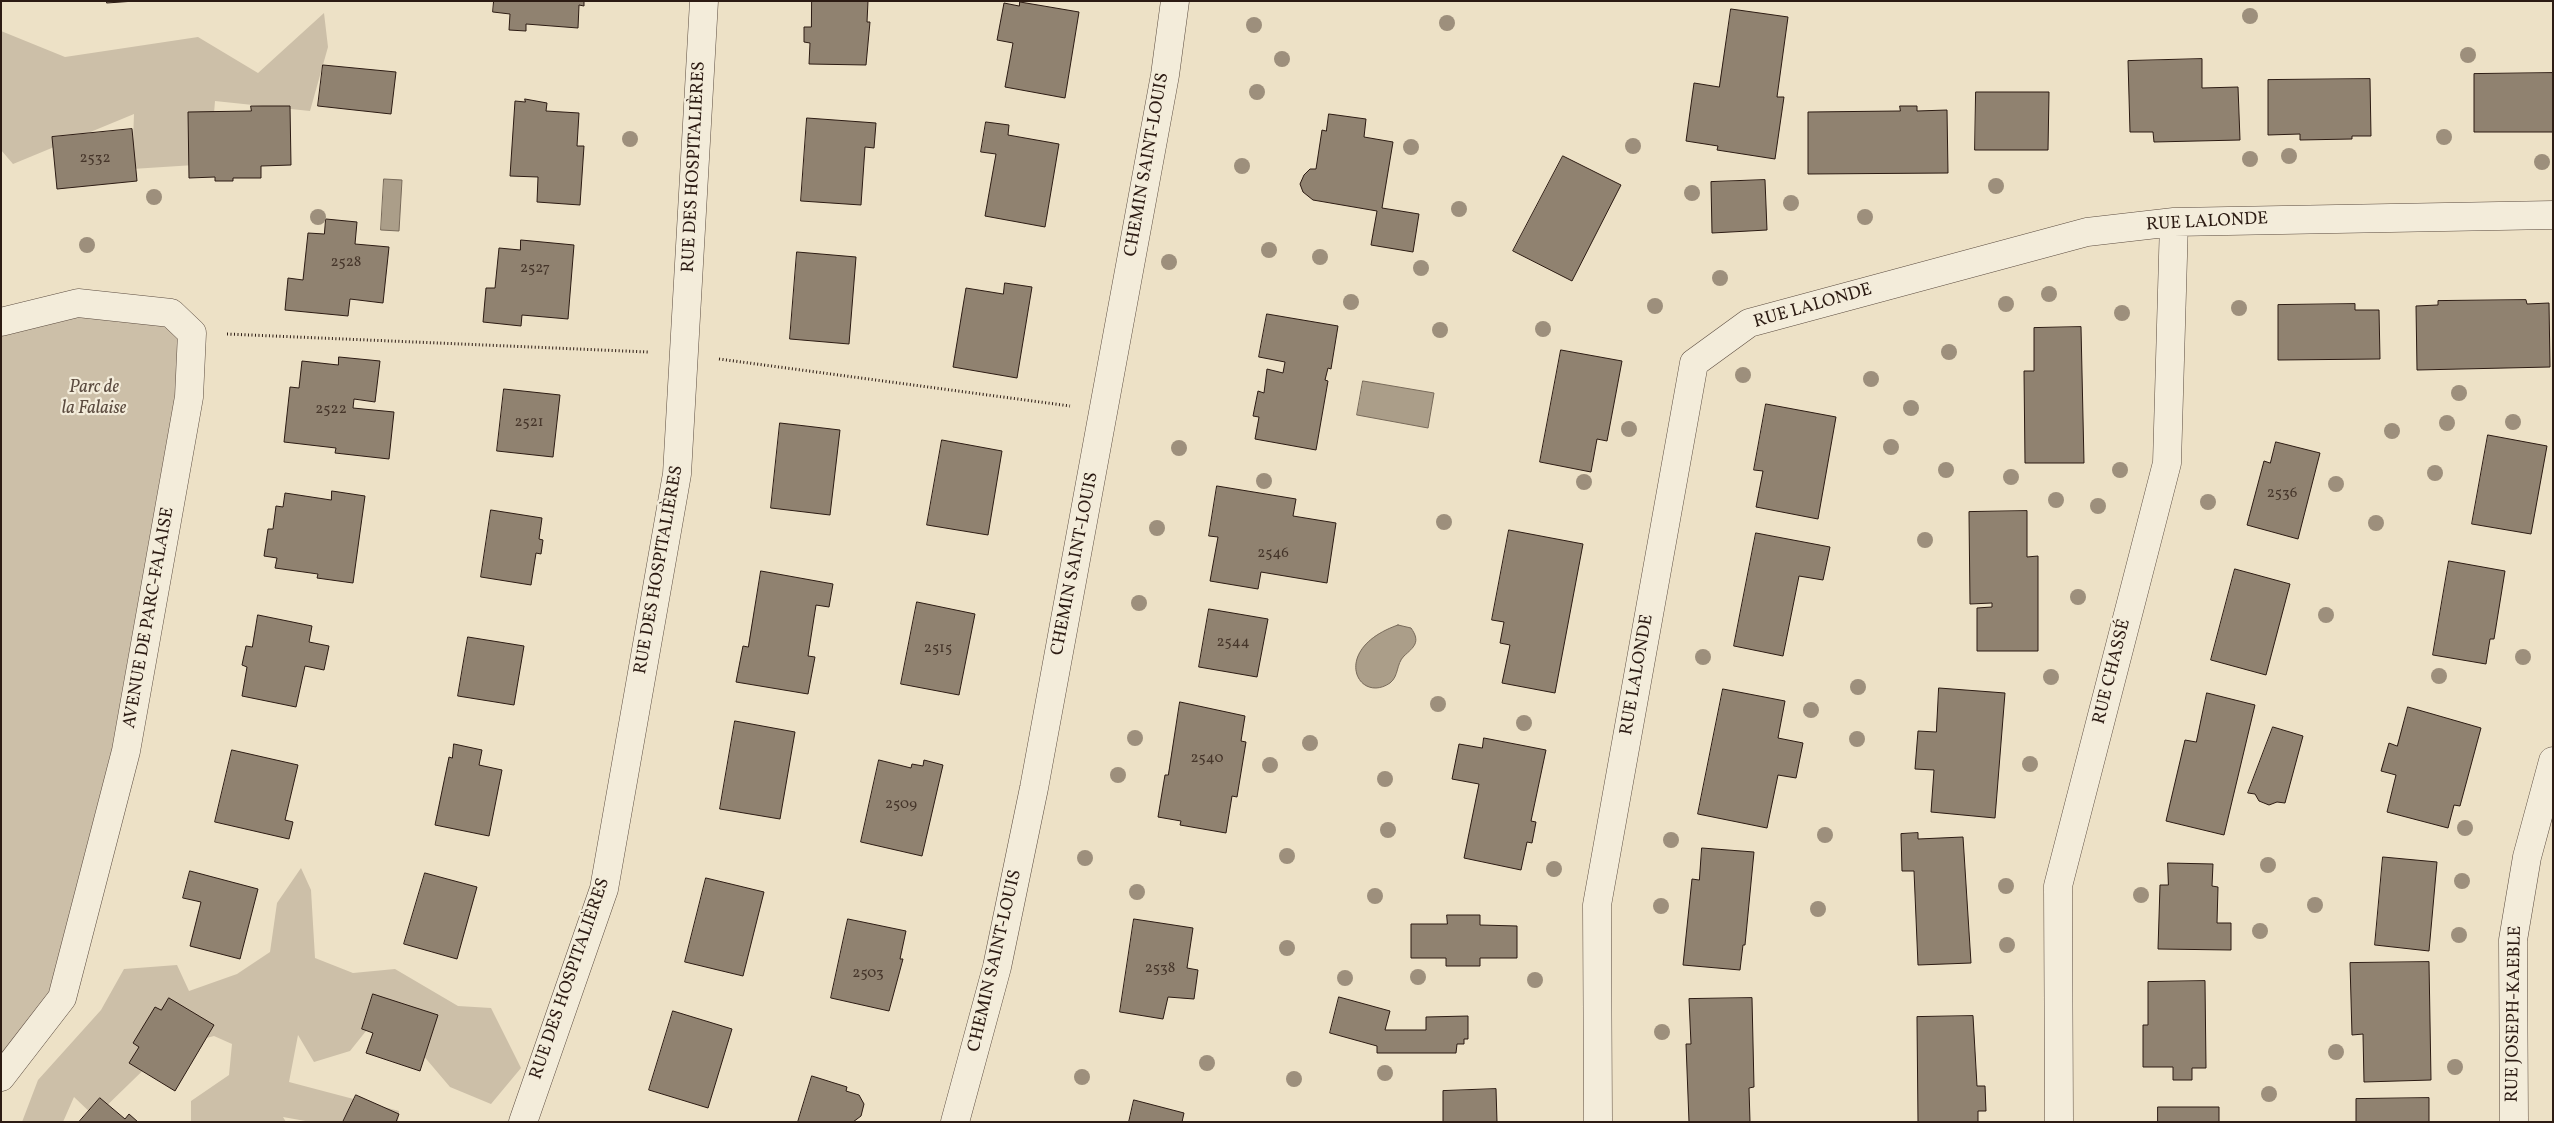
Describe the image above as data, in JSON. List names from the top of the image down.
{
  "streets": {
    "street": [
      "CHEMIN SAINT-LOUIS",
      "RUE DES HOSPITALIÈRES",
      "RUE LALONDE",
      "AVENUE DE PARC-FALAISE",
      "RUE CHASSÉ",
      "RUE JOSEPH-KAEBLE"
    ]
  },
  "crossings": [
    ["RUE LALONDE", "RUE CHASSÉ"]
  ],
  "parks": ["Parc de la Falaise"],
  "house_numbers": [
    "2532",
    "2528",
    "2527",
    "2522",
    "2521",
    "2536",
    "2546",
    "2544",
    "2515",
    "2540",
    "2509",
    "2538",
    "2503"
  ]
}
